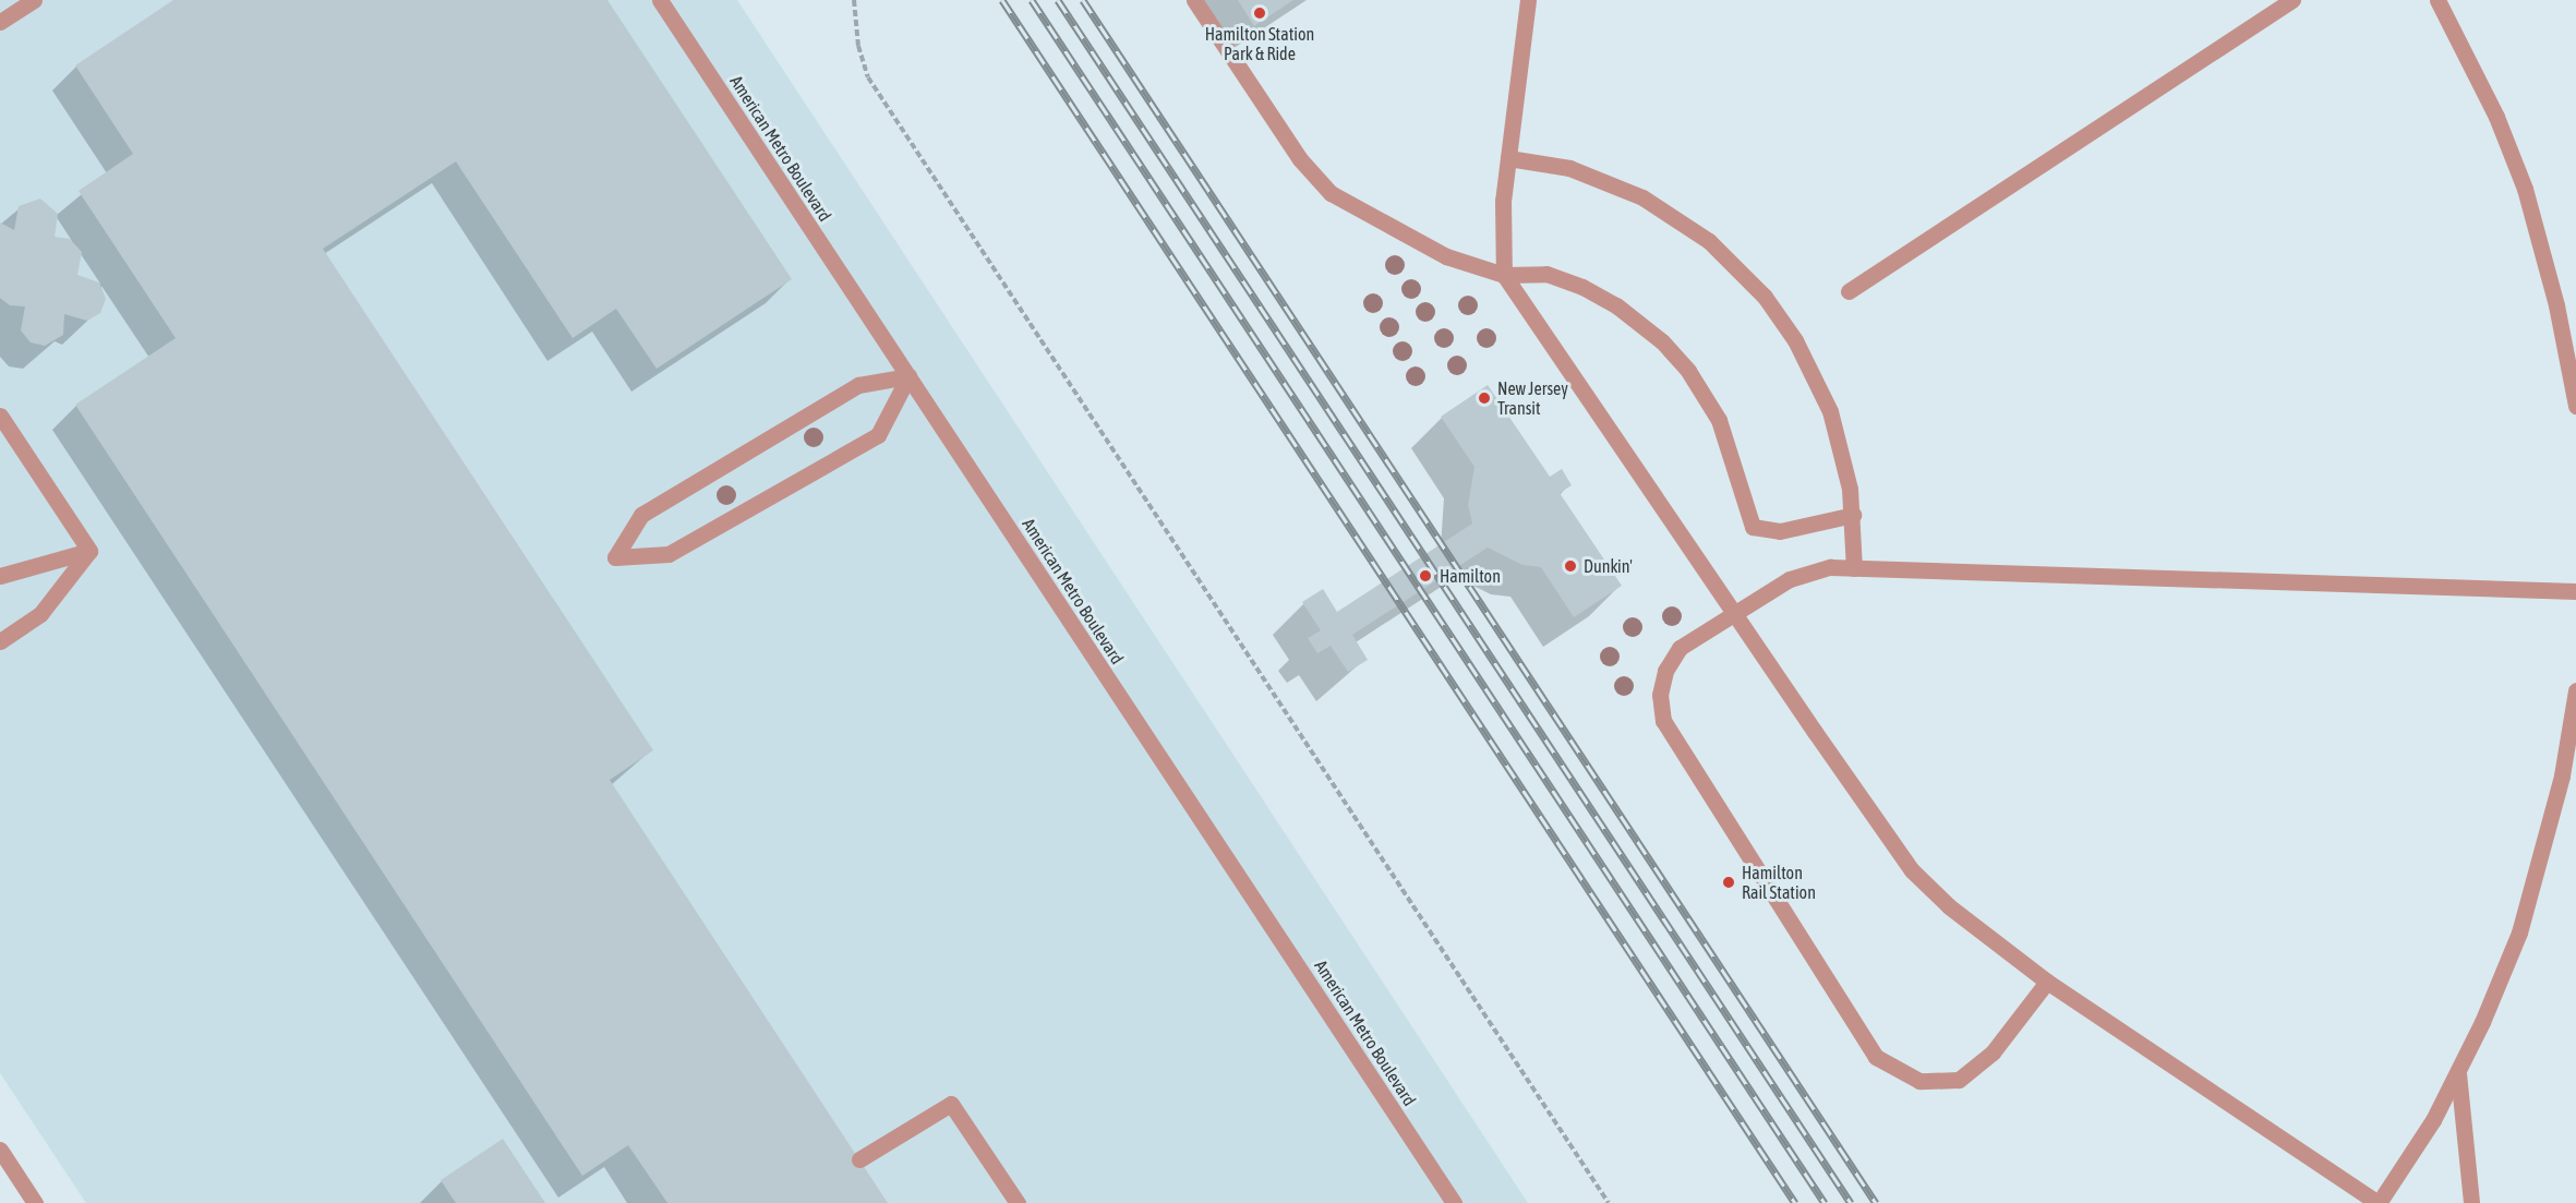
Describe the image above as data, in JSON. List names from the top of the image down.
{
  "streets": {
    "street": ["American Metro Boulevard"]
  },
  "places": [
    "Hamilton Station Park & Ride",
    "New Jersey Transit",
    "Dunkin'",
    "Hamilton",
    "Hamilton Rail Station"
  ]
}
